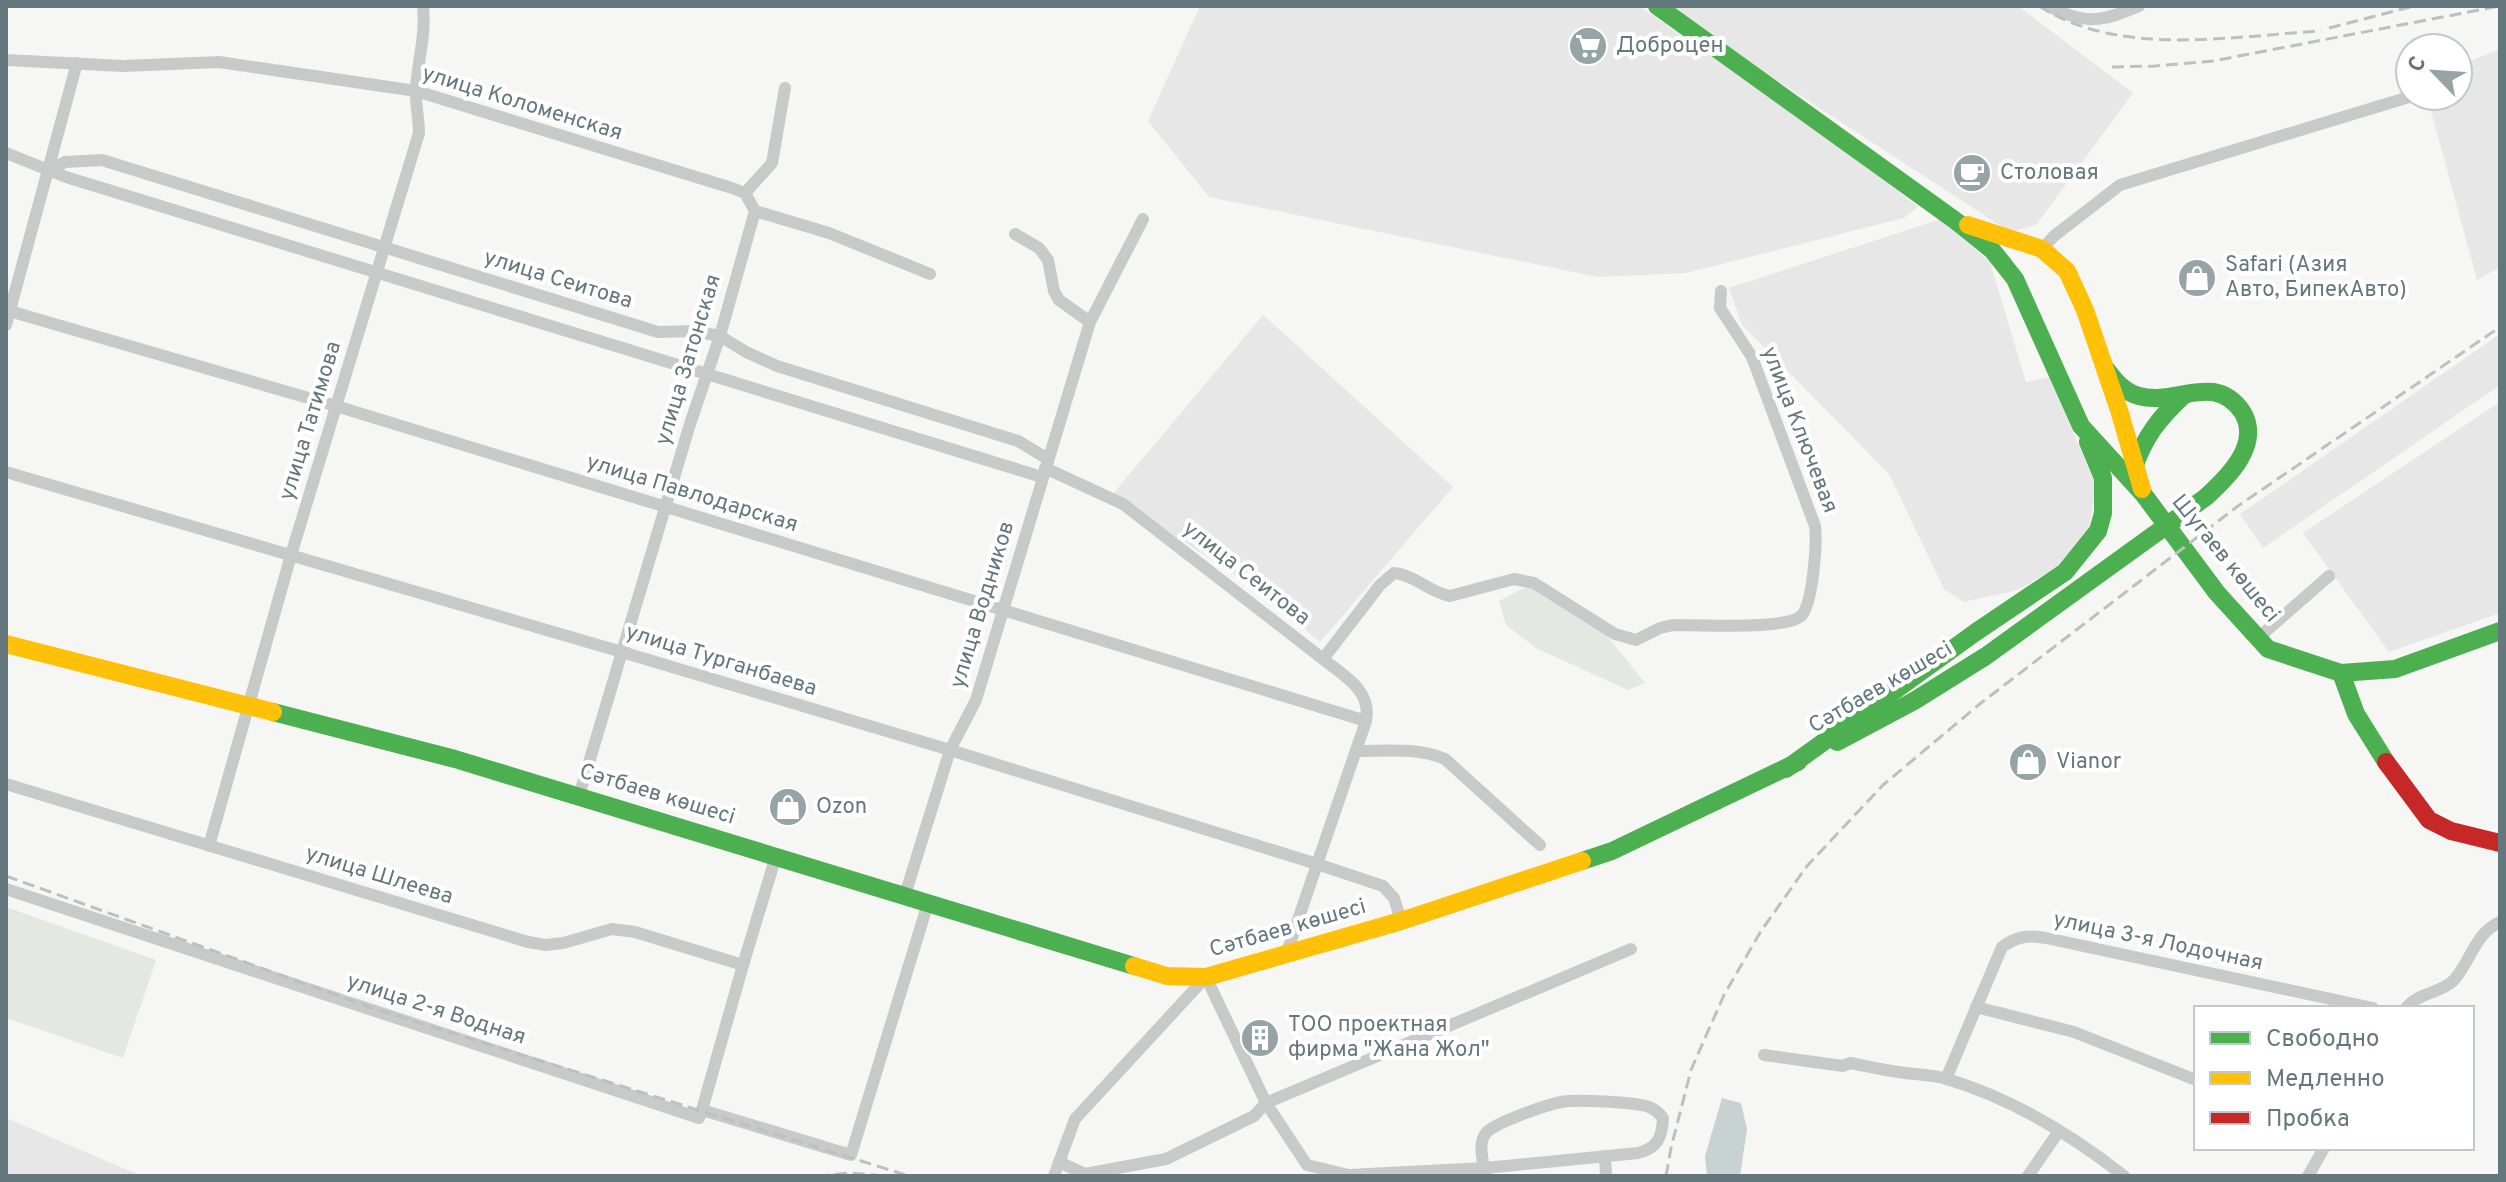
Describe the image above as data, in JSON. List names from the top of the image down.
{
  "streets": {
    "main road": ["Шугаев көшесі", "Сәтбаев көшесі"],
    "street": [
      "улица Коломенская",
      "улица Сеитова",
      "улица Затонская",
      "улица Татимова",
      "улица Ключевая",
      "улица Павлодарская",
      "улица Водников",
      "улица Турганбаева",
      "улица Шлеева",
      "улица 3-я Лодочная",
      "улица 2-я Водная"
    ]
  },
  "crossings": [
    ["улица Коломенская", "улица Татимова"],
    ["улица Сеитова", "улица Затонская"],
    ["улица Сеитова", "улица Татимова"],
    ["улица Сеитова", "улица Ключевая"],
    ["улица Сеитова", "улица Павлодарская"],
    ["улица Сеитова", "улица Водников"],
    ["улица Затонская", "улица Павлодарская"],
    ["улица Затонская", "улица Турганбаева"],
    ["улица Затонская", "Сәтбаев көшесі"],
    ["улица Татимова", "улица Павлодарская"],
    ["улица Татимова", "улица Турганбаева"],
    ["улица Татимова", "Сәтбаев көшесі"],
    ["улица Татимова", "улица Шлеева"],
    ["улица Павлодарская", "улица Водников"],
    ["Шугаев көшесі", "Сәтбаев көшесі"],
    ["улица Водников", "улица Турганбаева"],
    ["улица Водников", "Сәтбаев көшесі"],
    ["улица Турганбаева", "Сәтбаев көшесі"],
    ["Сәтбаев көшесі", "улица 2-я Водная"]
  ],
  "places": {
    "supermarket": ["Доброцен"],
    "cafe": ["Столовая"],
    "shop": ["Safari (Азия Авто, БипекАвто)", "Vianor", "Ozon"],
    "building": ["ТОО проектная фирма \"Жана Жол\""]
  },
  "legend": ["Свободно", "Медленно", "Пробка"],
  "north": "top left"
}
